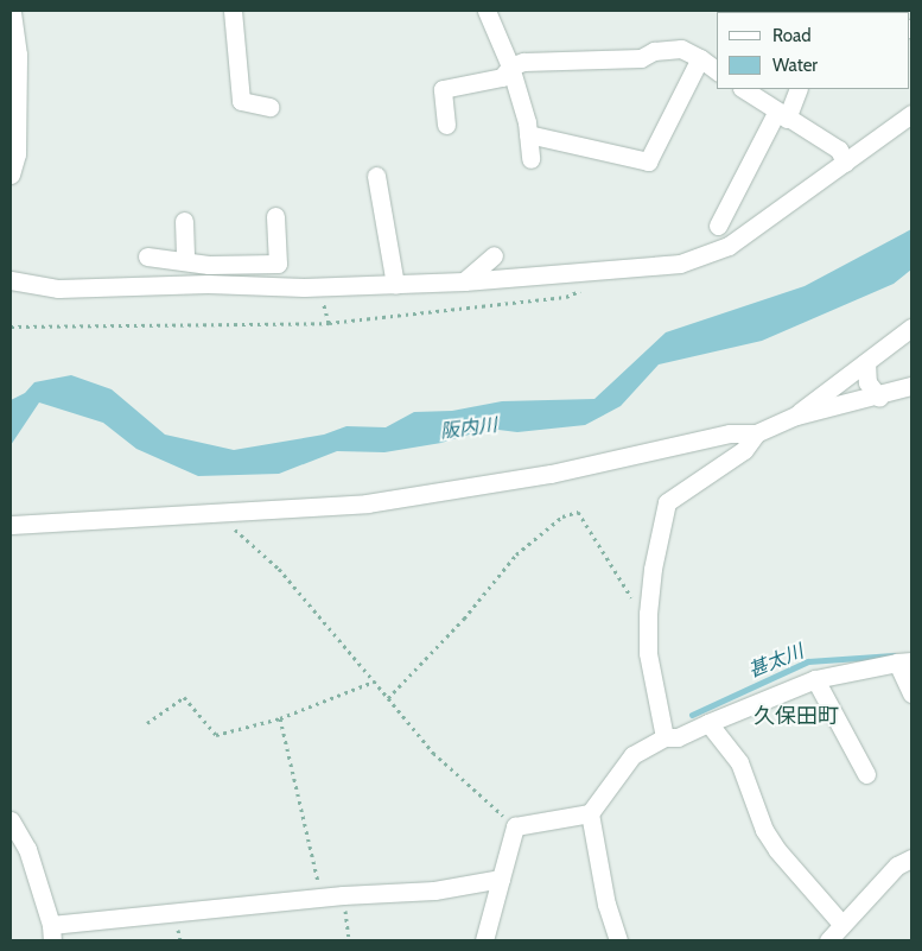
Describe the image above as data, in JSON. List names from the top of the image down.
{
  "districts": ["久保田町"],
  "water": ["阪内川", "甚太川"],
  "legend": ["Road", "Water"]
}
